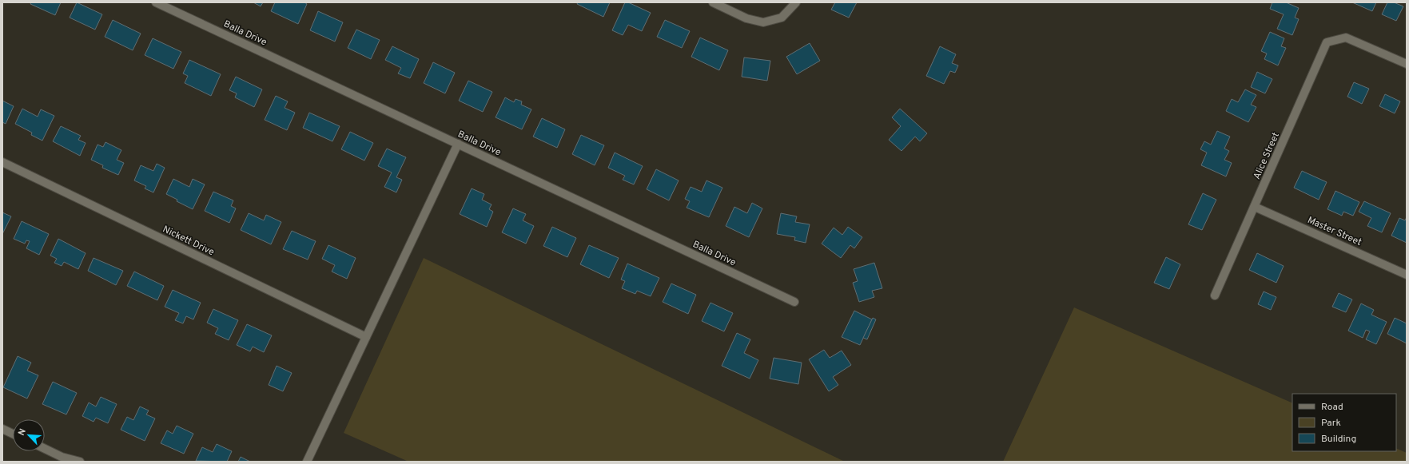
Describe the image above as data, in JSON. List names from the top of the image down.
{
  "streets": {
    "street": [
      "Balla Drive",
      "Alice Street",
      "Master Street",
      "Nickett Drive"
    ]
  },
  "crossings": [
    ["Alice Street", "Master Street"]
  ],
  "legend": ["Road", "Park", "Building"],
  "north": "top left"
}
